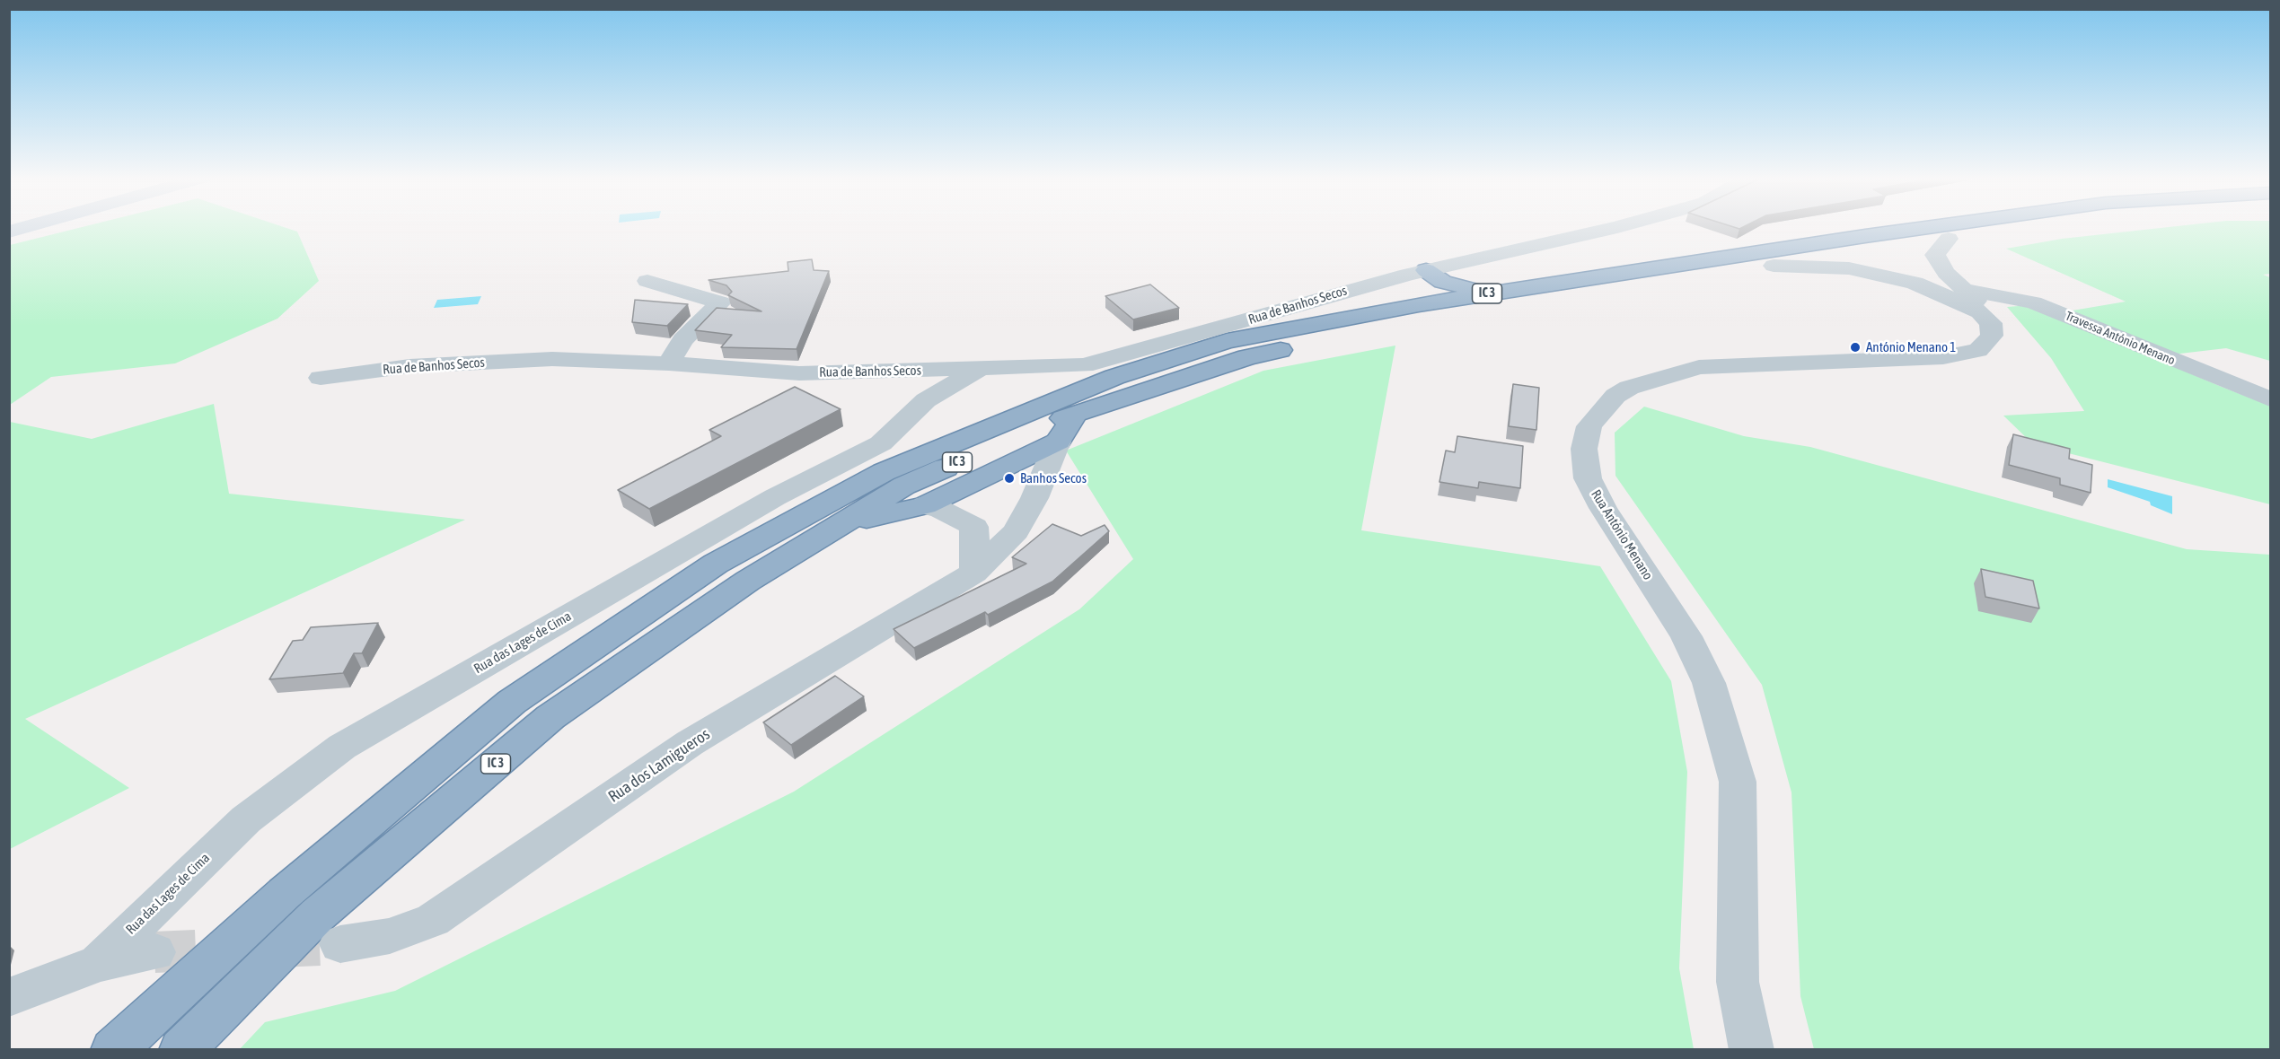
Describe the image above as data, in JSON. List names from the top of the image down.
{
  "streets": {
    "highway": ["IC 3"],
    "street": [
      "Rua de Banhos Secos",
      "Travessa António Menano",
      "Rua António Menano",
      "Rua das Lages de Cima",
      "Rua dos Lamigueros"
    ]
  },
  "crossings": [
    ["IC 3", "Rua António Menano"],
    ["Rua de Banhos Secos", "Rua das Lages de Cima"],
    ["Travessa António Menano", "Rua António Menano"]
  ],
  "places": ["António Menano 1", "Banhos Secos"]
}
